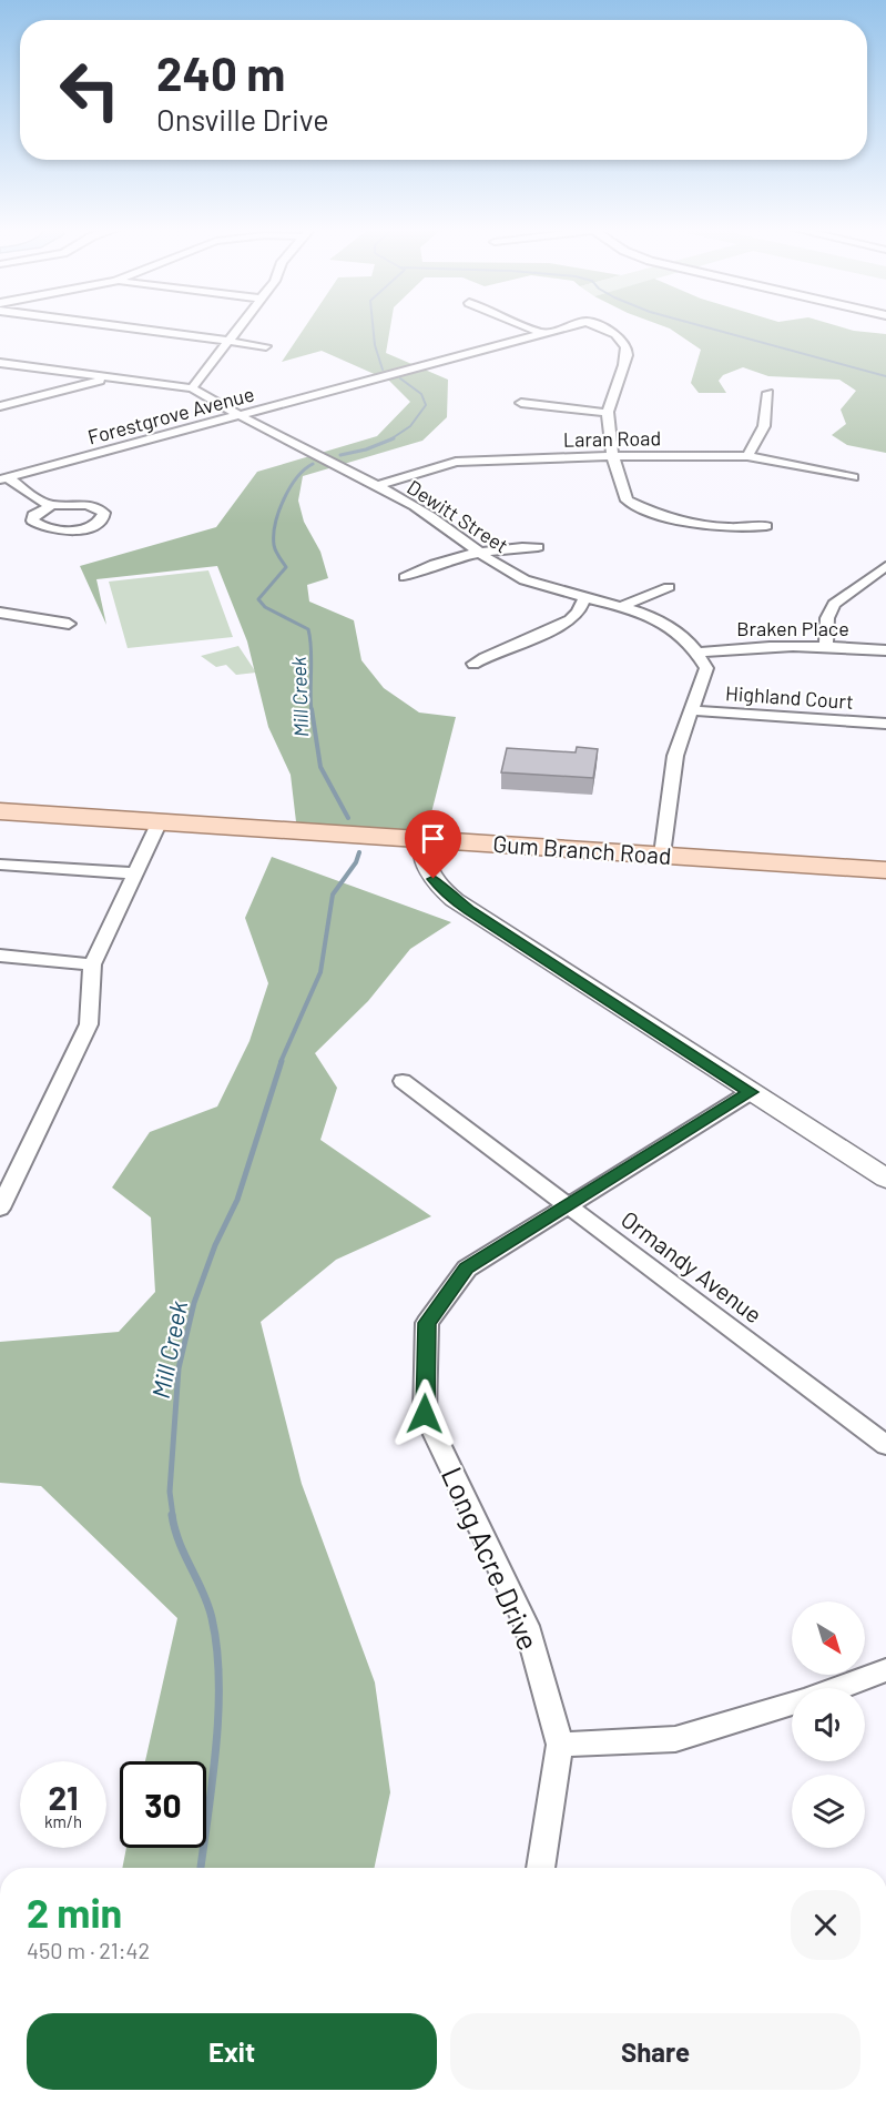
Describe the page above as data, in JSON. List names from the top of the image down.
{
  "streets": {
    "main road": ["Gum Branch Road"],
    "street": [
      "Forestgrove Avenue",
      "Laran Road",
      "Dewitt Street",
      "Braken Place",
      "Highland Court",
      "Ormandy Avenue",
      "Long Acre Drive"
    ]
  },
  "crossings": [
    ["Forestgrove Avenue", "Laran Road"],
    ["Forestgrove Avenue", "Dewitt Street"],
    ["Laran Road", "Dewitt Street"],
    ["Dewitt Street", "Braken Place"],
    ["Ormandy Avenue", "Long Acre Drive"]
  ],
  "water": ["Mill Creek"],
  "north": "bottom right",
  "page": {
    "turn": ["240 m", "Onsville Drive"],
    "speed": "21 km/h",
    "limit": "30",
    "heading": ["2 min", "450 m · 21:42"],
    "buttons": ["Exit", "Share"]
  }
}
